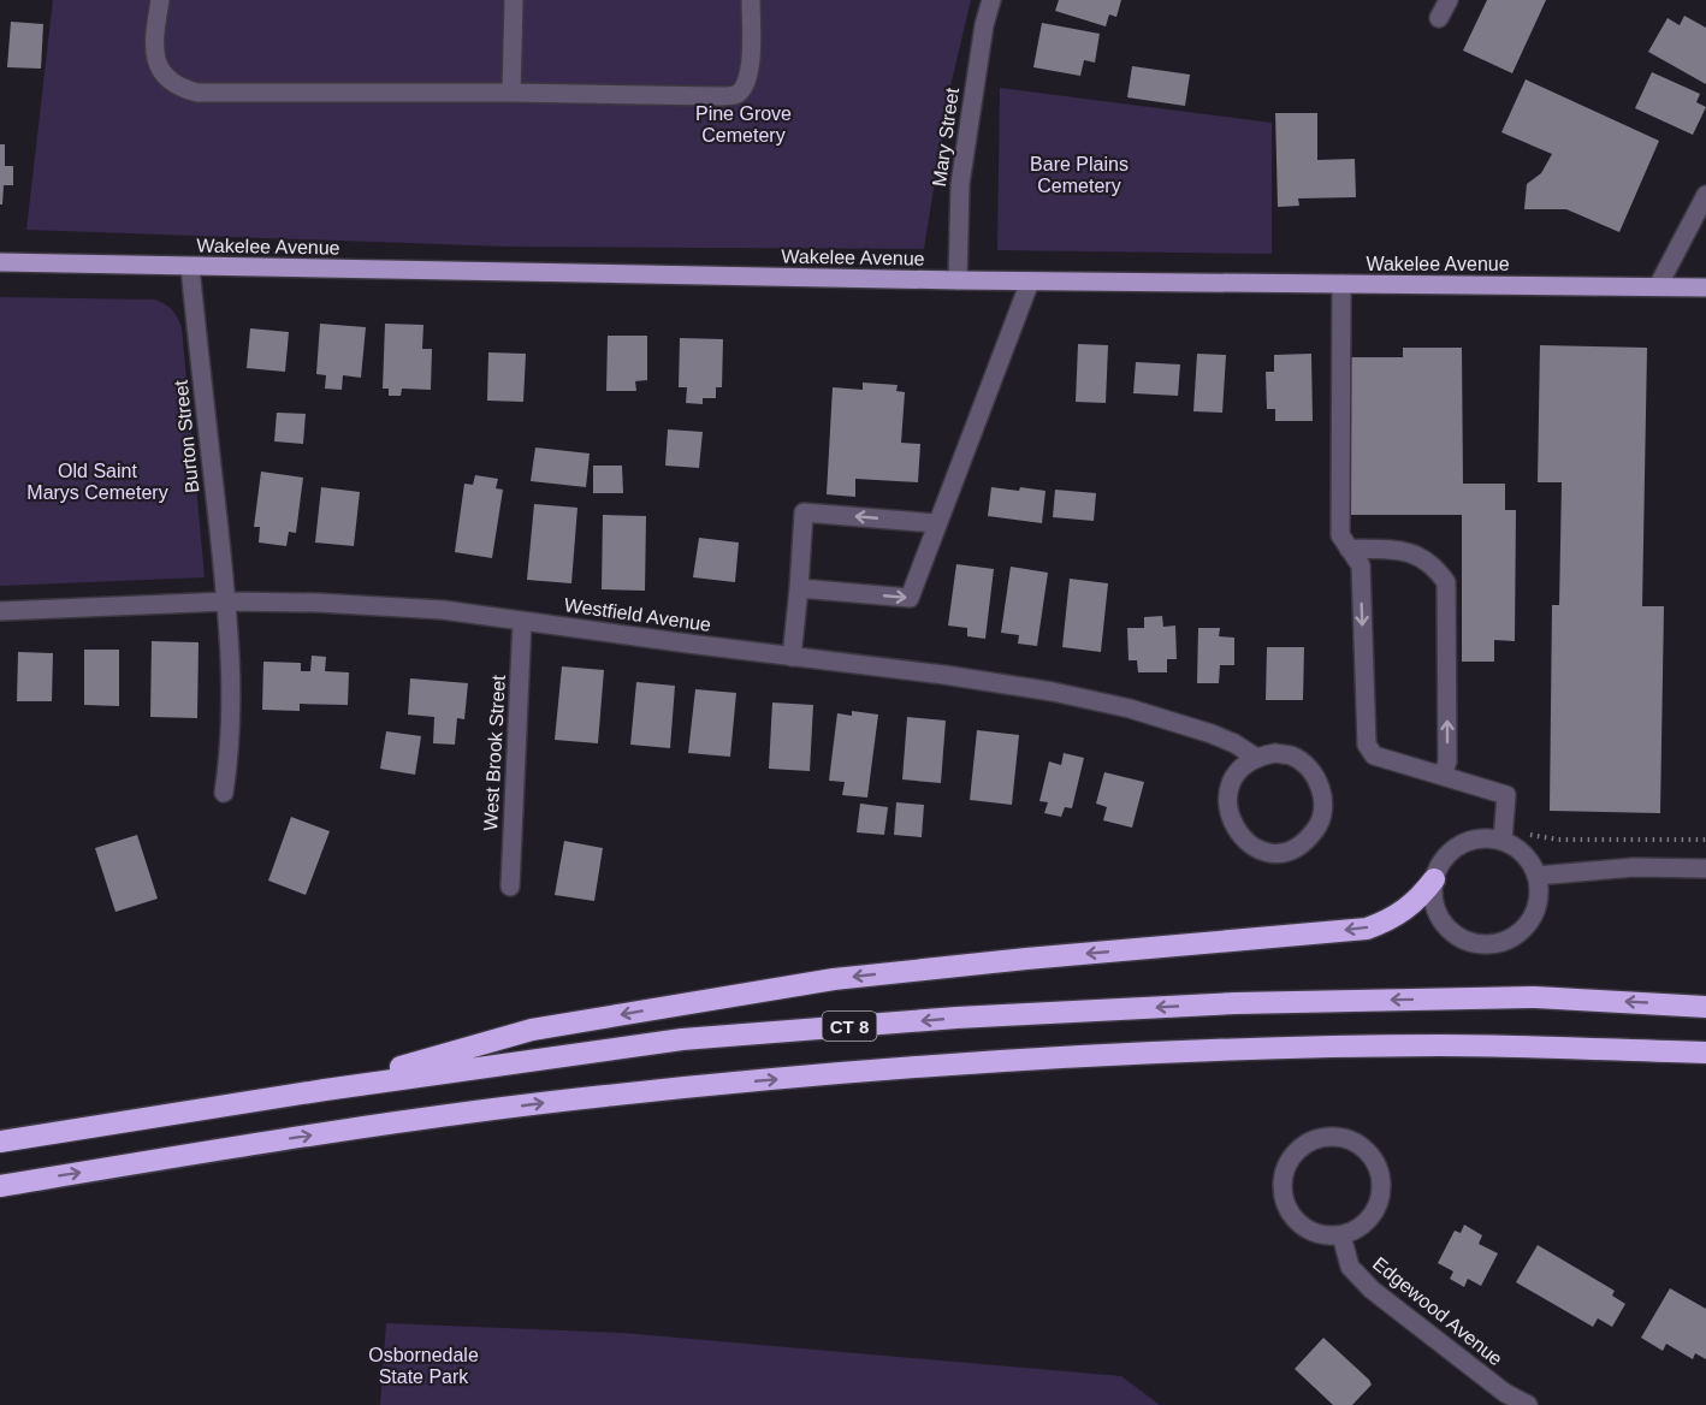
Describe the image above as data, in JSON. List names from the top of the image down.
{
  "streets": {
    "highway": ["CT 8"],
    "main road": ["Wakelee Avenue"],
    "street": [
      "Mary Street",
      "Burton Street",
      "Westfield Avenue",
      "West Brook Street",
      "Edgewood Avenue"
    ]
  },
  "crossings": [
    ["Mary Street", "Wakelee Avenue"],
    ["Wakelee Avenue", "Burton Street"],
    ["Burton Street", "Westfield Avenue"],
    ["Westfield Avenue", "West Brook Street"]
  ],
  "parks": [
    "Pine Grove Cemetery",
    "Bare Plains Cemetery",
    "Old Saint Marys Cemetery",
    "Osbornedale State Park"
  ]
}
